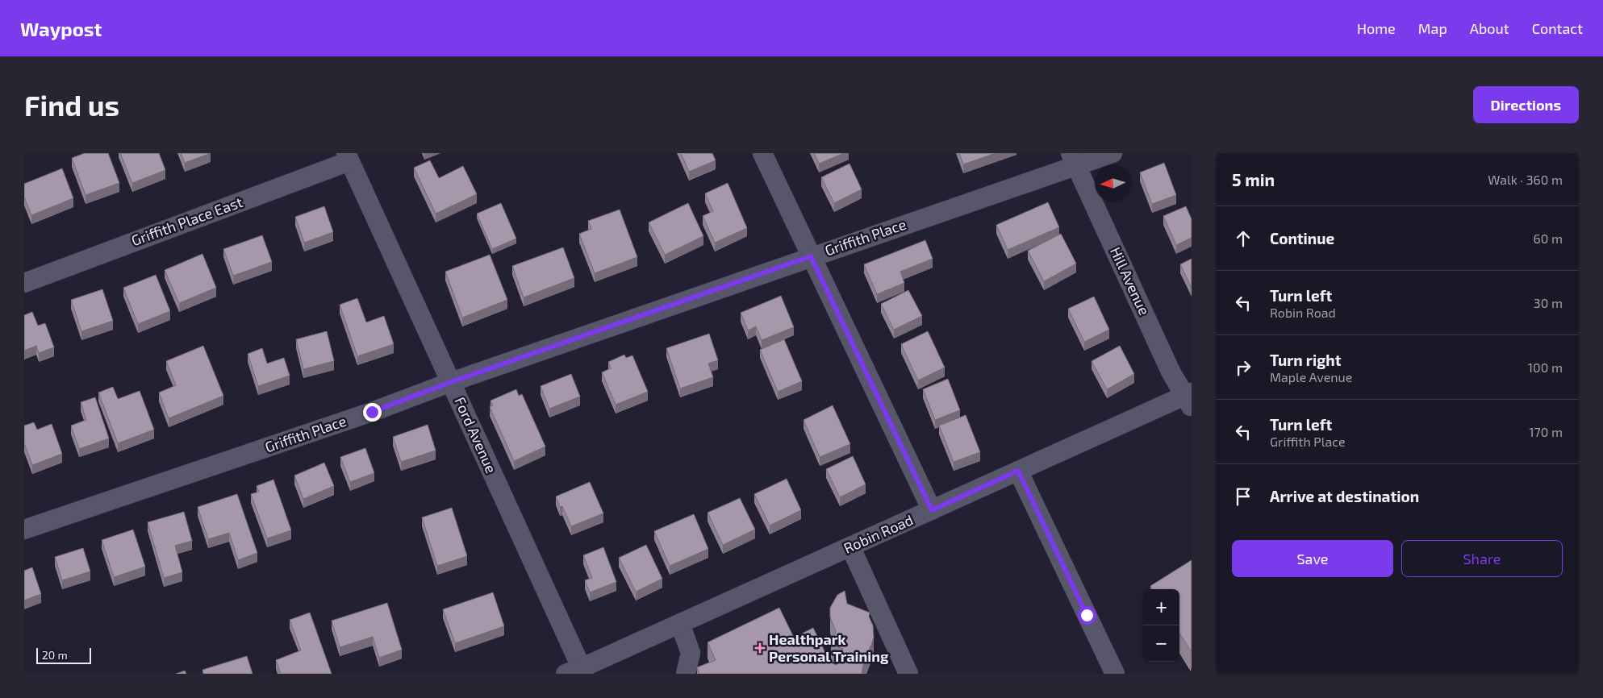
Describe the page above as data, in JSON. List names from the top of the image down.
{
  "streets": {
    "street": [
      "Griffith Place East",
      "Griffith Place",
      "Hill Avenue",
      "Ford Avenue",
      "Robin Road"
    ]
  },
  "crossings": [
    ["Griffith Place East", "Ford Avenue"],
    ["Griffith Place", "Hill Avenue"],
    ["Griffith Place", "Ford Avenue"],
    ["Hill Avenue", "Robin Road"],
    ["Ford Avenue", "Robin Road"]
  ],
  "places": {
    "health": ["Healthpark Personal Training"]
  },
  "scale_bar": "20 m",
  "north": "left",
  "page": {
    "header": "Waypost",
    "nav": [
      "Home",
      "Map",
      "About",
      "Contact"
    ],
    "buttons": [
      "Directions",
      ["Save", "Share"]
    ],
    "title": "Find us",
    "heading": ["5 min", "Walk · 360 m"],
    "list": [
      ["Continue", "60 m"],
      ["Turn left", "Robin Road", "30 m"],
      ["Turn right", "Maple Avenue", "100 m"],
      ["Turn left", "Griffith Place", "170 m"],
      "Arrive at destination"
    ],
    "map_buttons": ["+", "−"],
    "scale": "20 m"
  }
}
